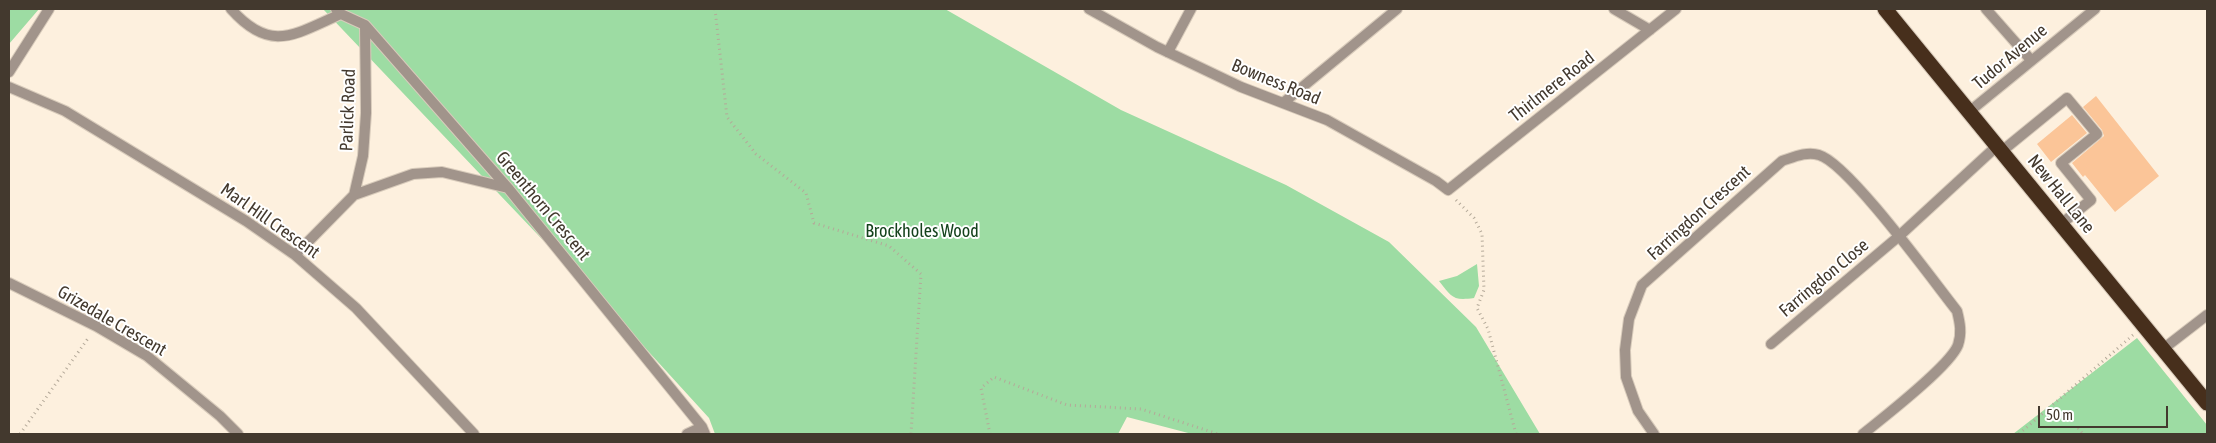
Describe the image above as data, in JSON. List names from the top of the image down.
{
  "streets": {
    "highway": ["New Hall Lane"],
    "street": [
      "Tudor Avenue",
      "Bowness Road",
      "Thirlmere Road",
      "Parlick Road",
      "Greenthorn Crescent",
      "Farringdon Crescent",
      "Marl Hill Crescent",
      "Farringdon Close",
      "Grizedale Crescent"
    ]
  },
  "crossings": [
    ["Tudor Avenue", "New Hall Lane"],
    ["Bowness Road", "Thirlmere Road"],
    ["Parlick Road", "Greenthorn Crescent"],
    ["Farringdon Crescent", "Farringdon Close"]
  ],
  "parks": ["Brockholes Wood"],
  "scale_bar": "50 m"
}
